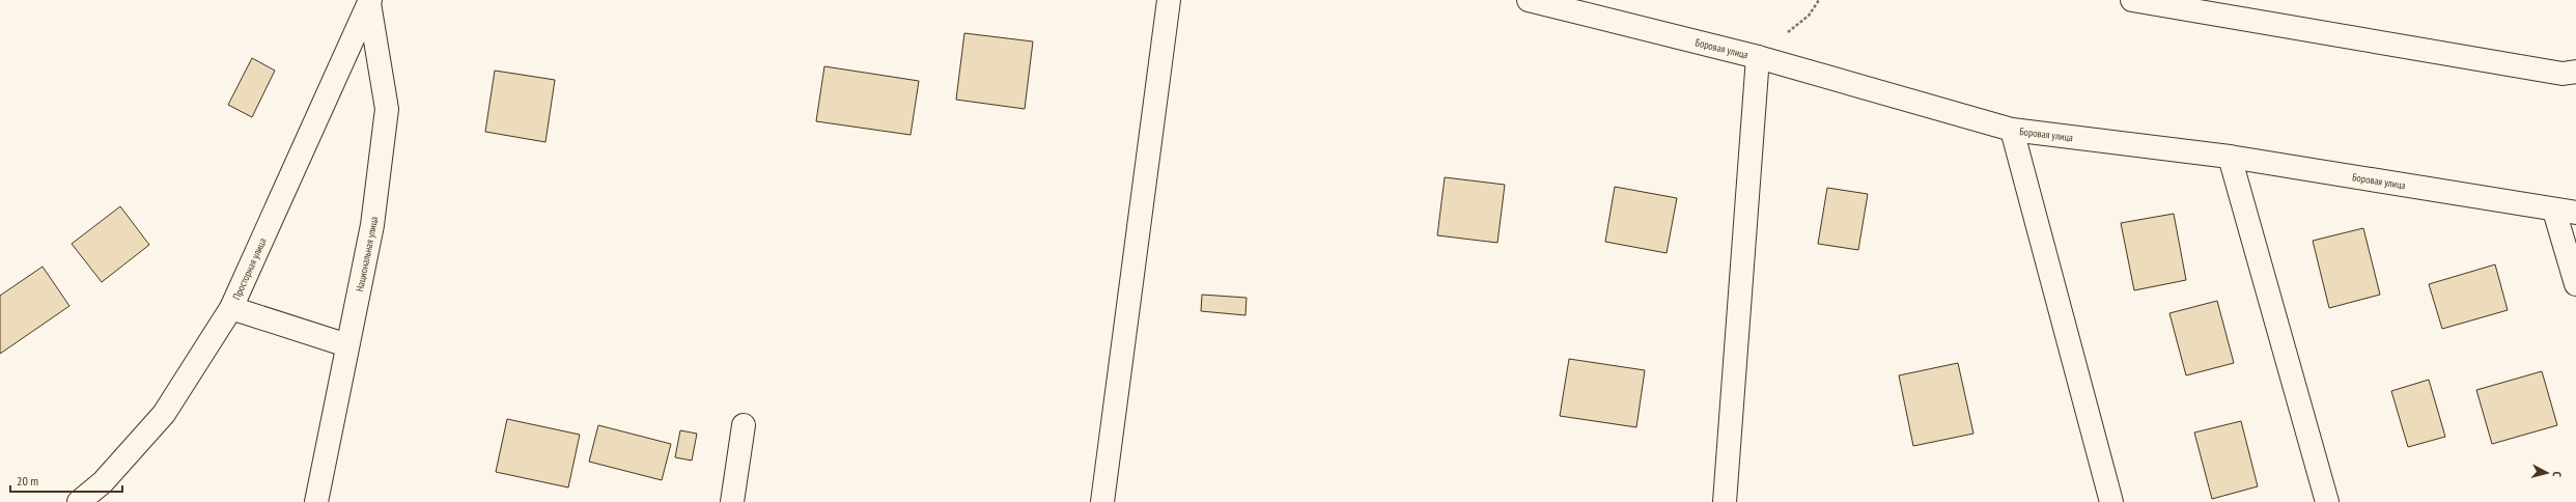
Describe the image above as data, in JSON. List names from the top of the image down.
{
  "streets": {
    "street": ["Боровая улица", "Национальная улица", "Просторная улица"]
  },
  "crossings": [
    ["Национальная улица", "Просторная улица"]
  ],
  "scale_bar": "20 m",
  "north": "right"
}
